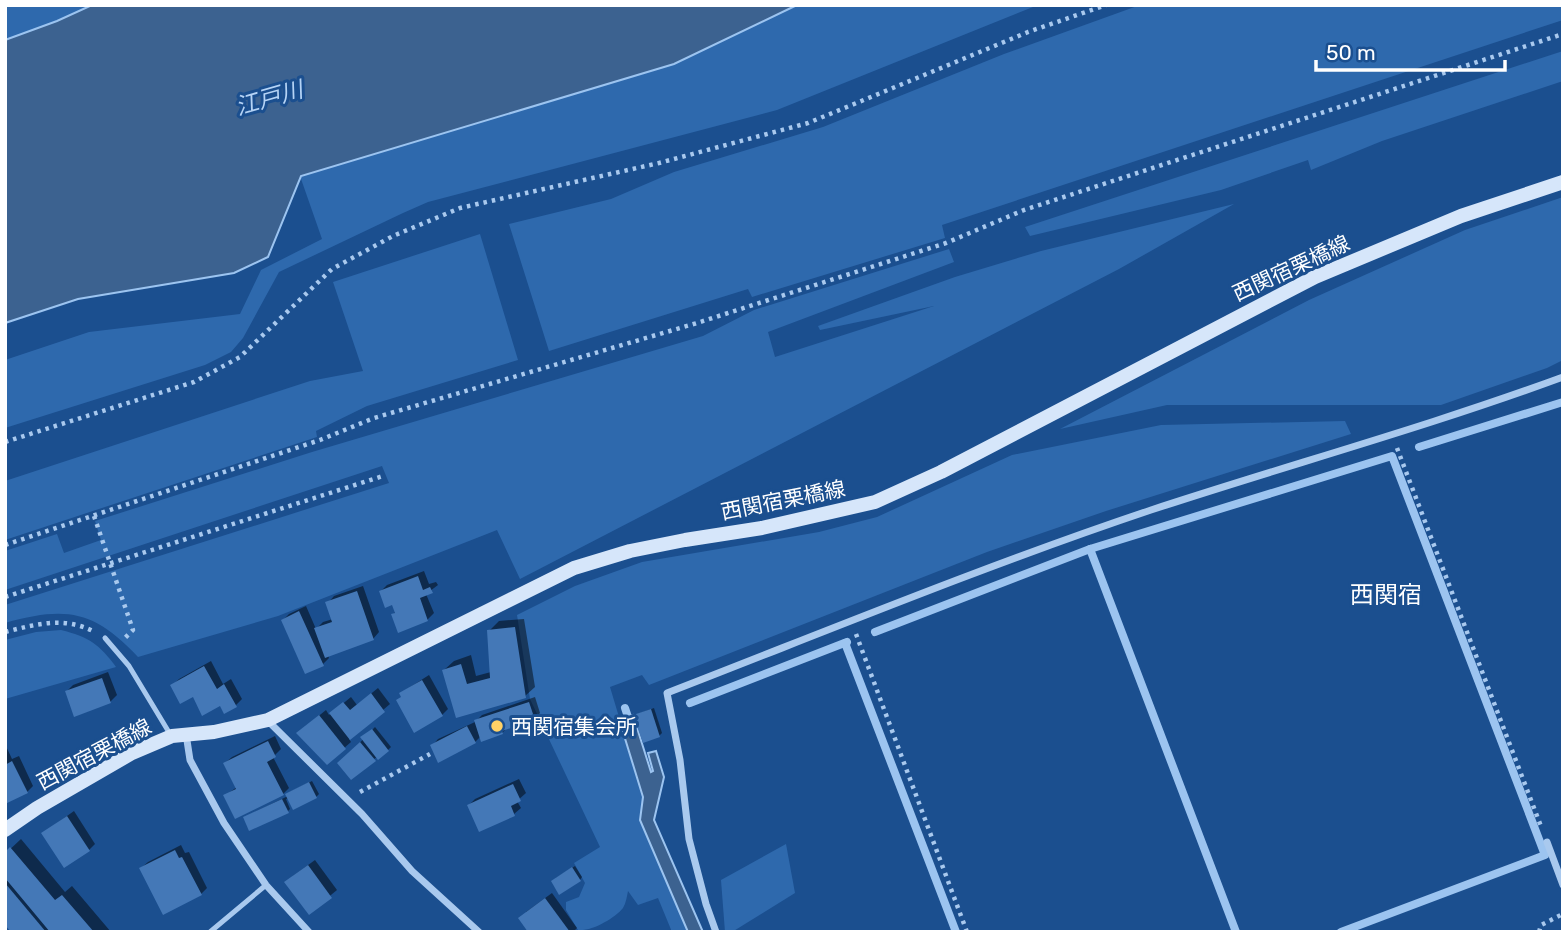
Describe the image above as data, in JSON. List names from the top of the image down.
{
  "streets": {
    "main road": ["西関宿栗橋線"]
  },
  "districts": ["西関宿"],
  "water": ["江戸川"],
  "places": ["西関宿集会所"],
  "scale_bar": "50 m"
}
